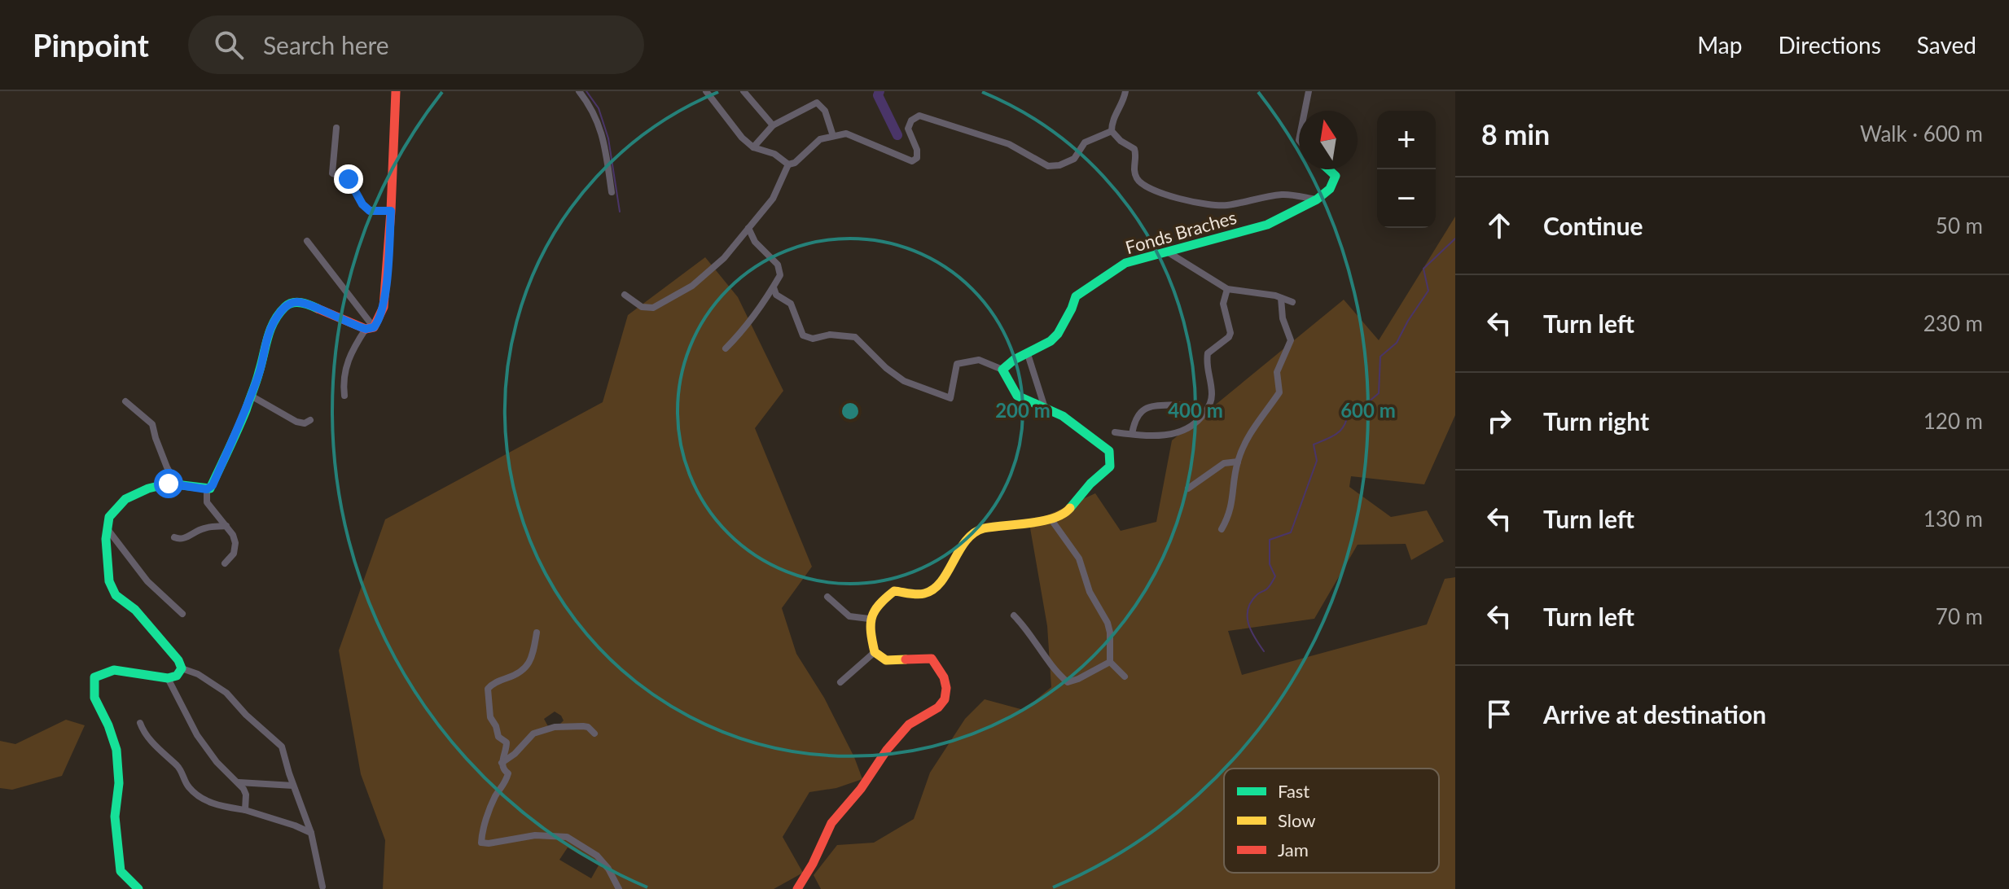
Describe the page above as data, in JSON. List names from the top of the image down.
{
  "streets": {
    "street": ["Fonds Braches"]
  },
  "legend": ["Fast", "Slow", "Jam"],
  "north": "top",
  "page": {
    "header": "Pinpoint",
    "search": "Search here",
    "nav": ["Map", "Directions", "Saved"],
    "heading": ["8 min", "Walk · 600 m"],
    "map_buttons": ["+", "−"],
    "list": [
      ["Continue", "50 m"],
      ["Turn left", "230 m"],
      ["Turn right", "120 m"],
      ["Turn left", "130 m"],
      ["Turn left", "70 m"],
      "Arrive at destination"
    ]
  },
  "rings": ["200 m", "400 m", "600 m"]
}
